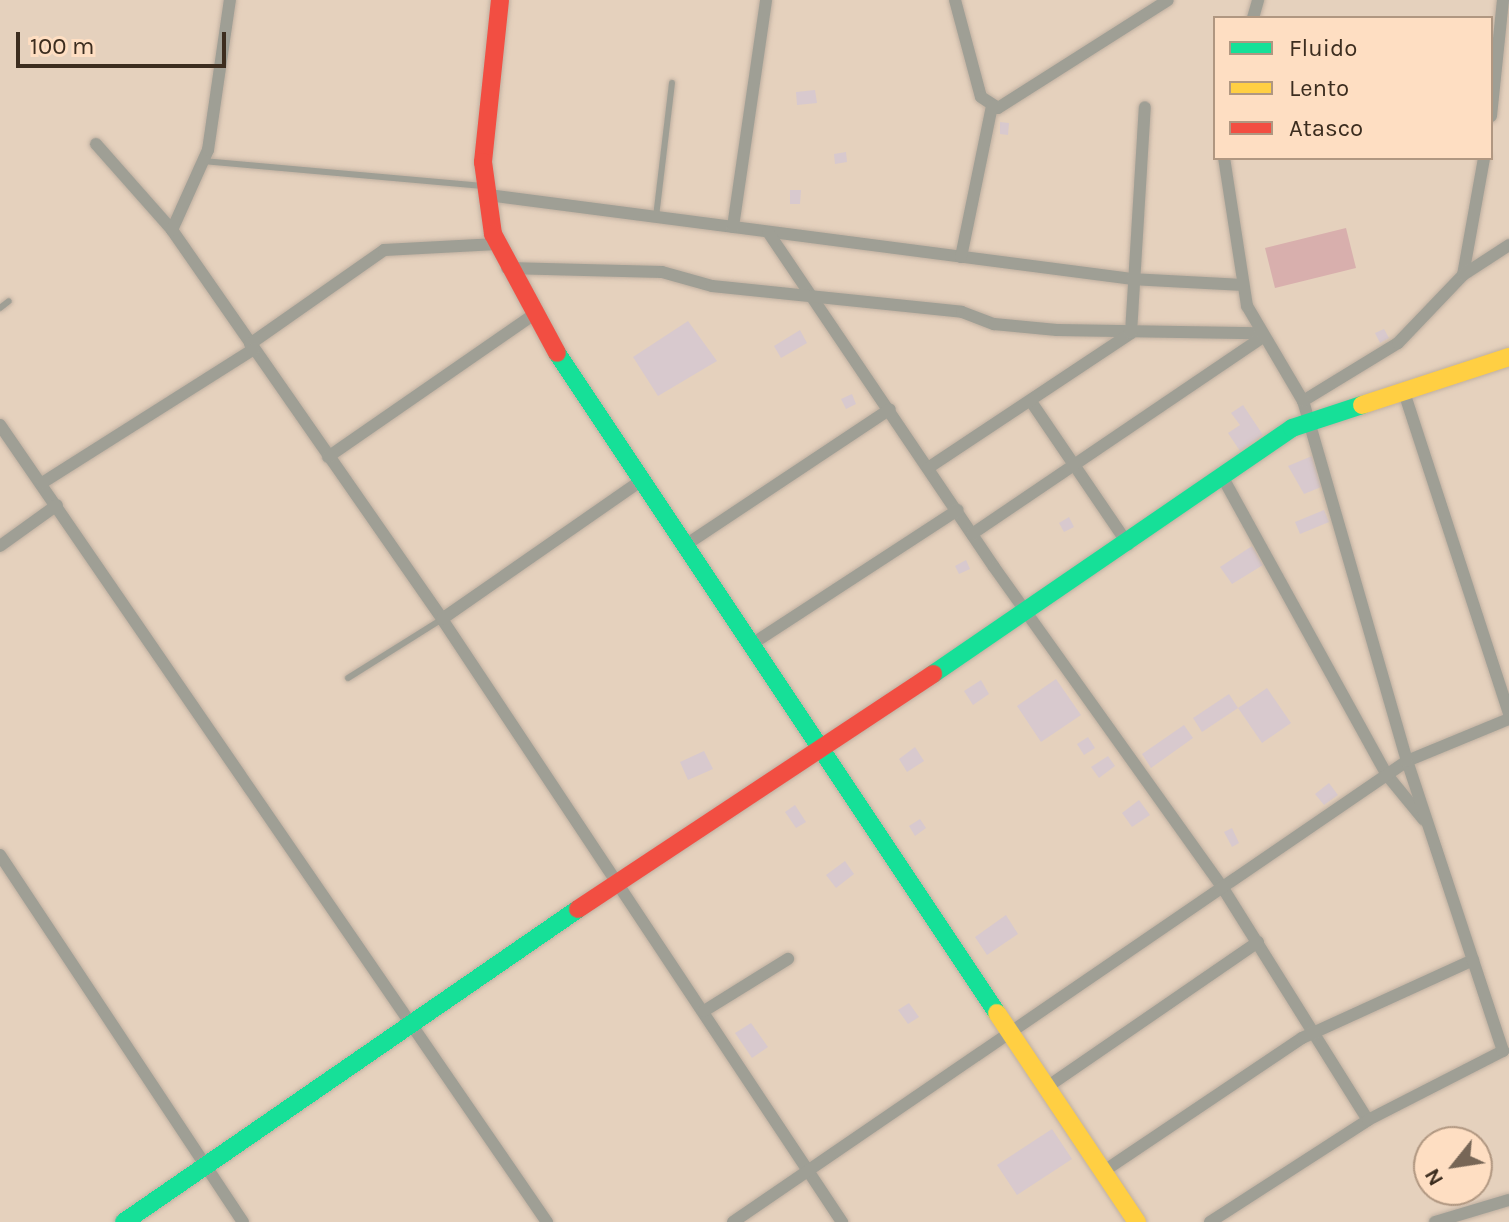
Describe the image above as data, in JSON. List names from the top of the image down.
{
  "legend": ["Fluido", "Lento", "Atasco"],
  "scale_bar": "100 m",
  "north": "bottom left"
}
